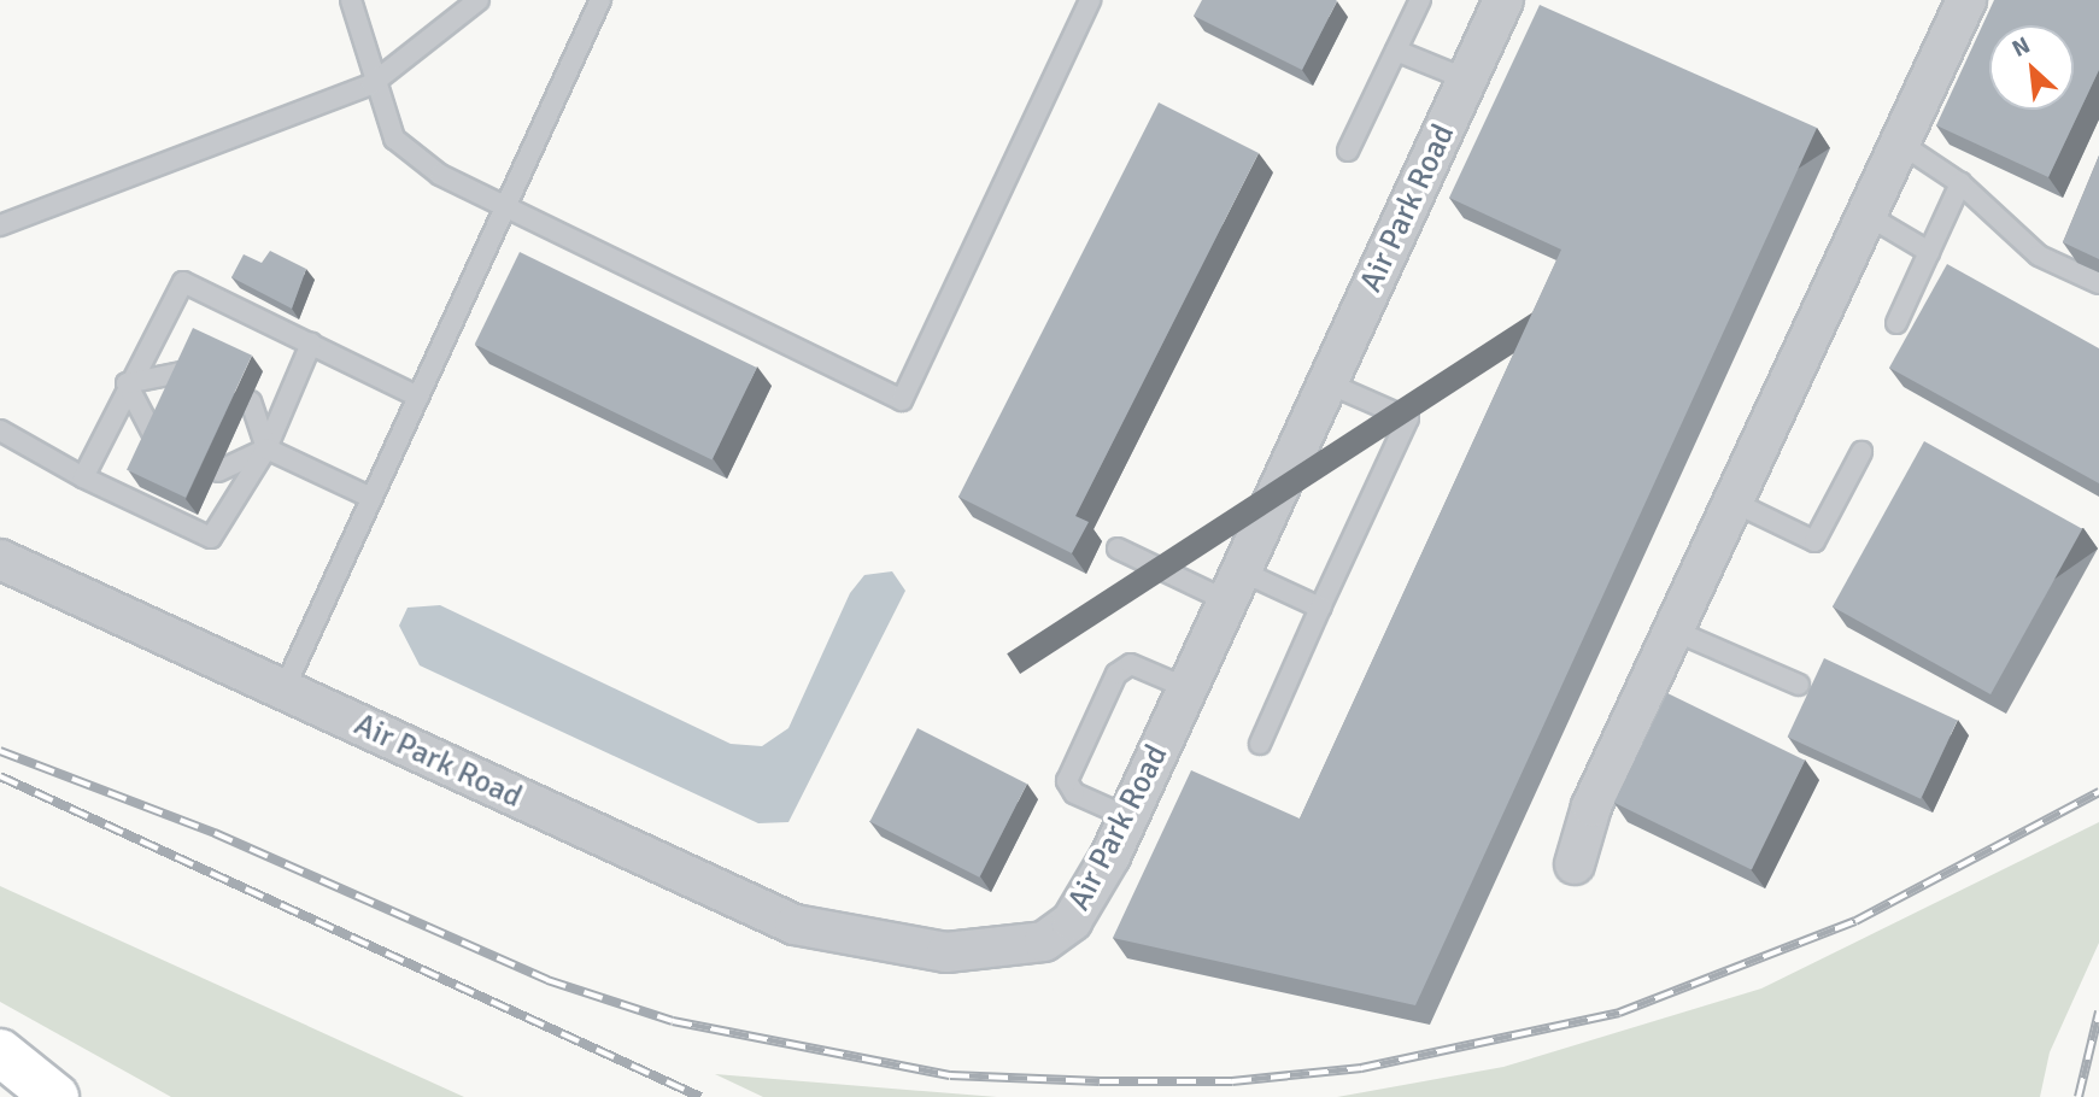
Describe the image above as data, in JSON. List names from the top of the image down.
{
  "streets": {
    "street": ["Air Park Road"]
  },
  "north": "top left"
}
